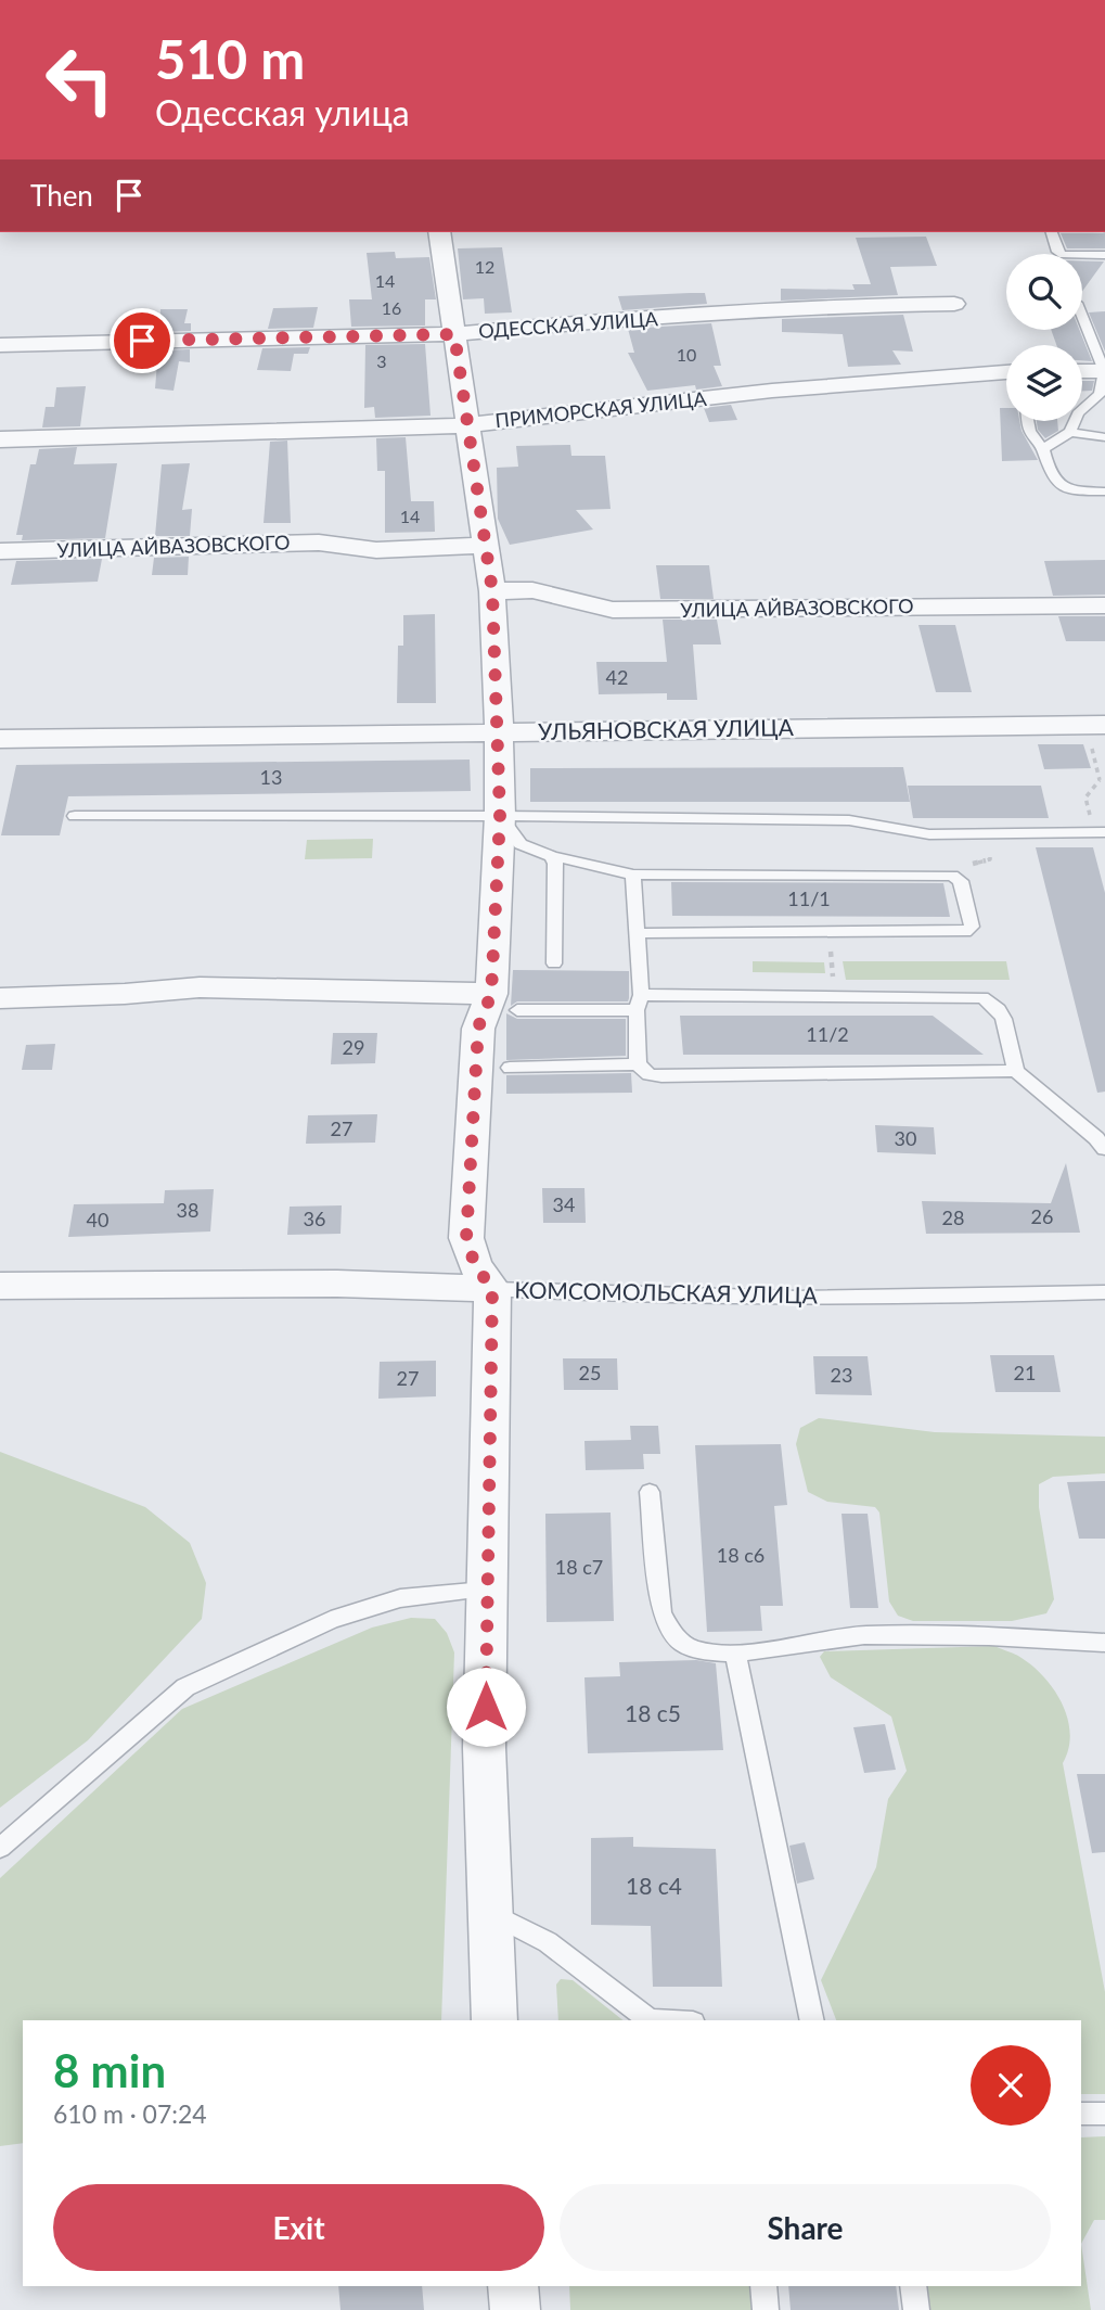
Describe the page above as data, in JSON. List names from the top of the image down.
{
  "streets": {
    "street": [
      "ОДЕССКАЯ УЛИЦА",
      "ПРИМОРСКАЯ УЛИЦА",
      "УЛИЦА АЙВАЗОВСКОГО",
      "УЛЬЯНОВСКАЯ УЛИЦА",
      "КОМСОМОЛЬСКАЯ УЛИЦА"
    ]
  },
  "house_numbers": [
    "12",
    "14",
    "16",
    "10",
    "3",
    "14",
    "42",
    "13",
    "11/1",
    "11/2",
    "29",
    "27",
    "30",
    "34",
    "38",
    "26",
    "28",
    "36",
    "40",
    "25",
    "21",
    "23",
    "27",
    "18 с6",
    "18 с7",
    "18 с5",
    "18 с4"
  ],
  "page": {
    "turn": ["510 m", "Одесская улица"],
    "then": "Then",
    "heading": ["8 min", "610 m · 07:24"],
    "buttons": ["Exit", "Share"]
  }
}
